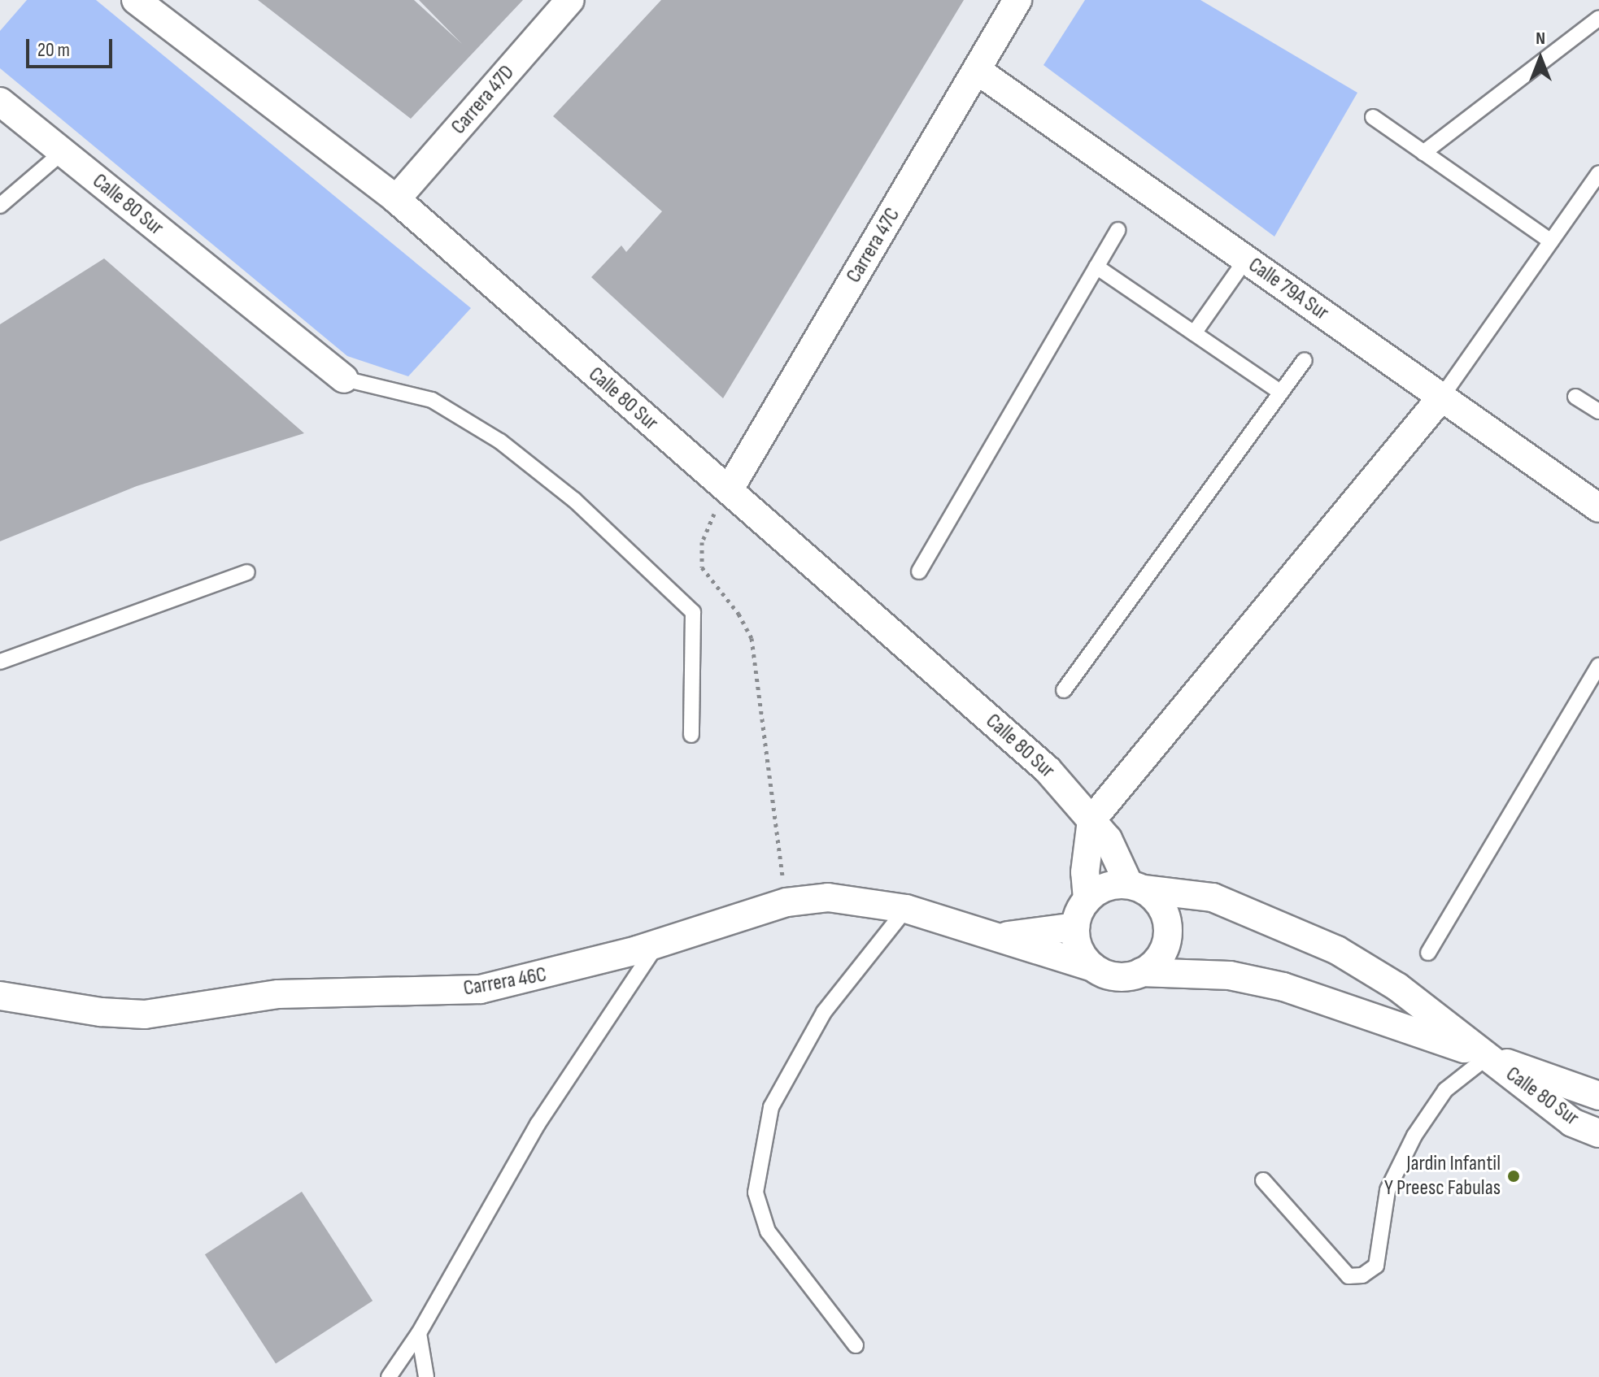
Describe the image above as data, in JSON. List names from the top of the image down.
{
  "streets": {
    "street": [
      "Carrera 47D",
      "Calle 80 Sur",
      "Carrera 47C",
      "Calle 79A Sur",
      "Carrera 46C"
    ]
  },
  "crossings": [
    ["Carrera 47D", "Calle 80 Sur"],
    ["Calle 80 Sur", "Carrera 47C"],
    ["Calle 80 Sur", "Carrera 46C"],
    ["Carrera 47C", "Calle 79A Sur"]
  ],
  "places": ["Jardin Infantil Y Preesc Fabulas"],
  "scale_bar": "20 m",
  "north": "top"
}
